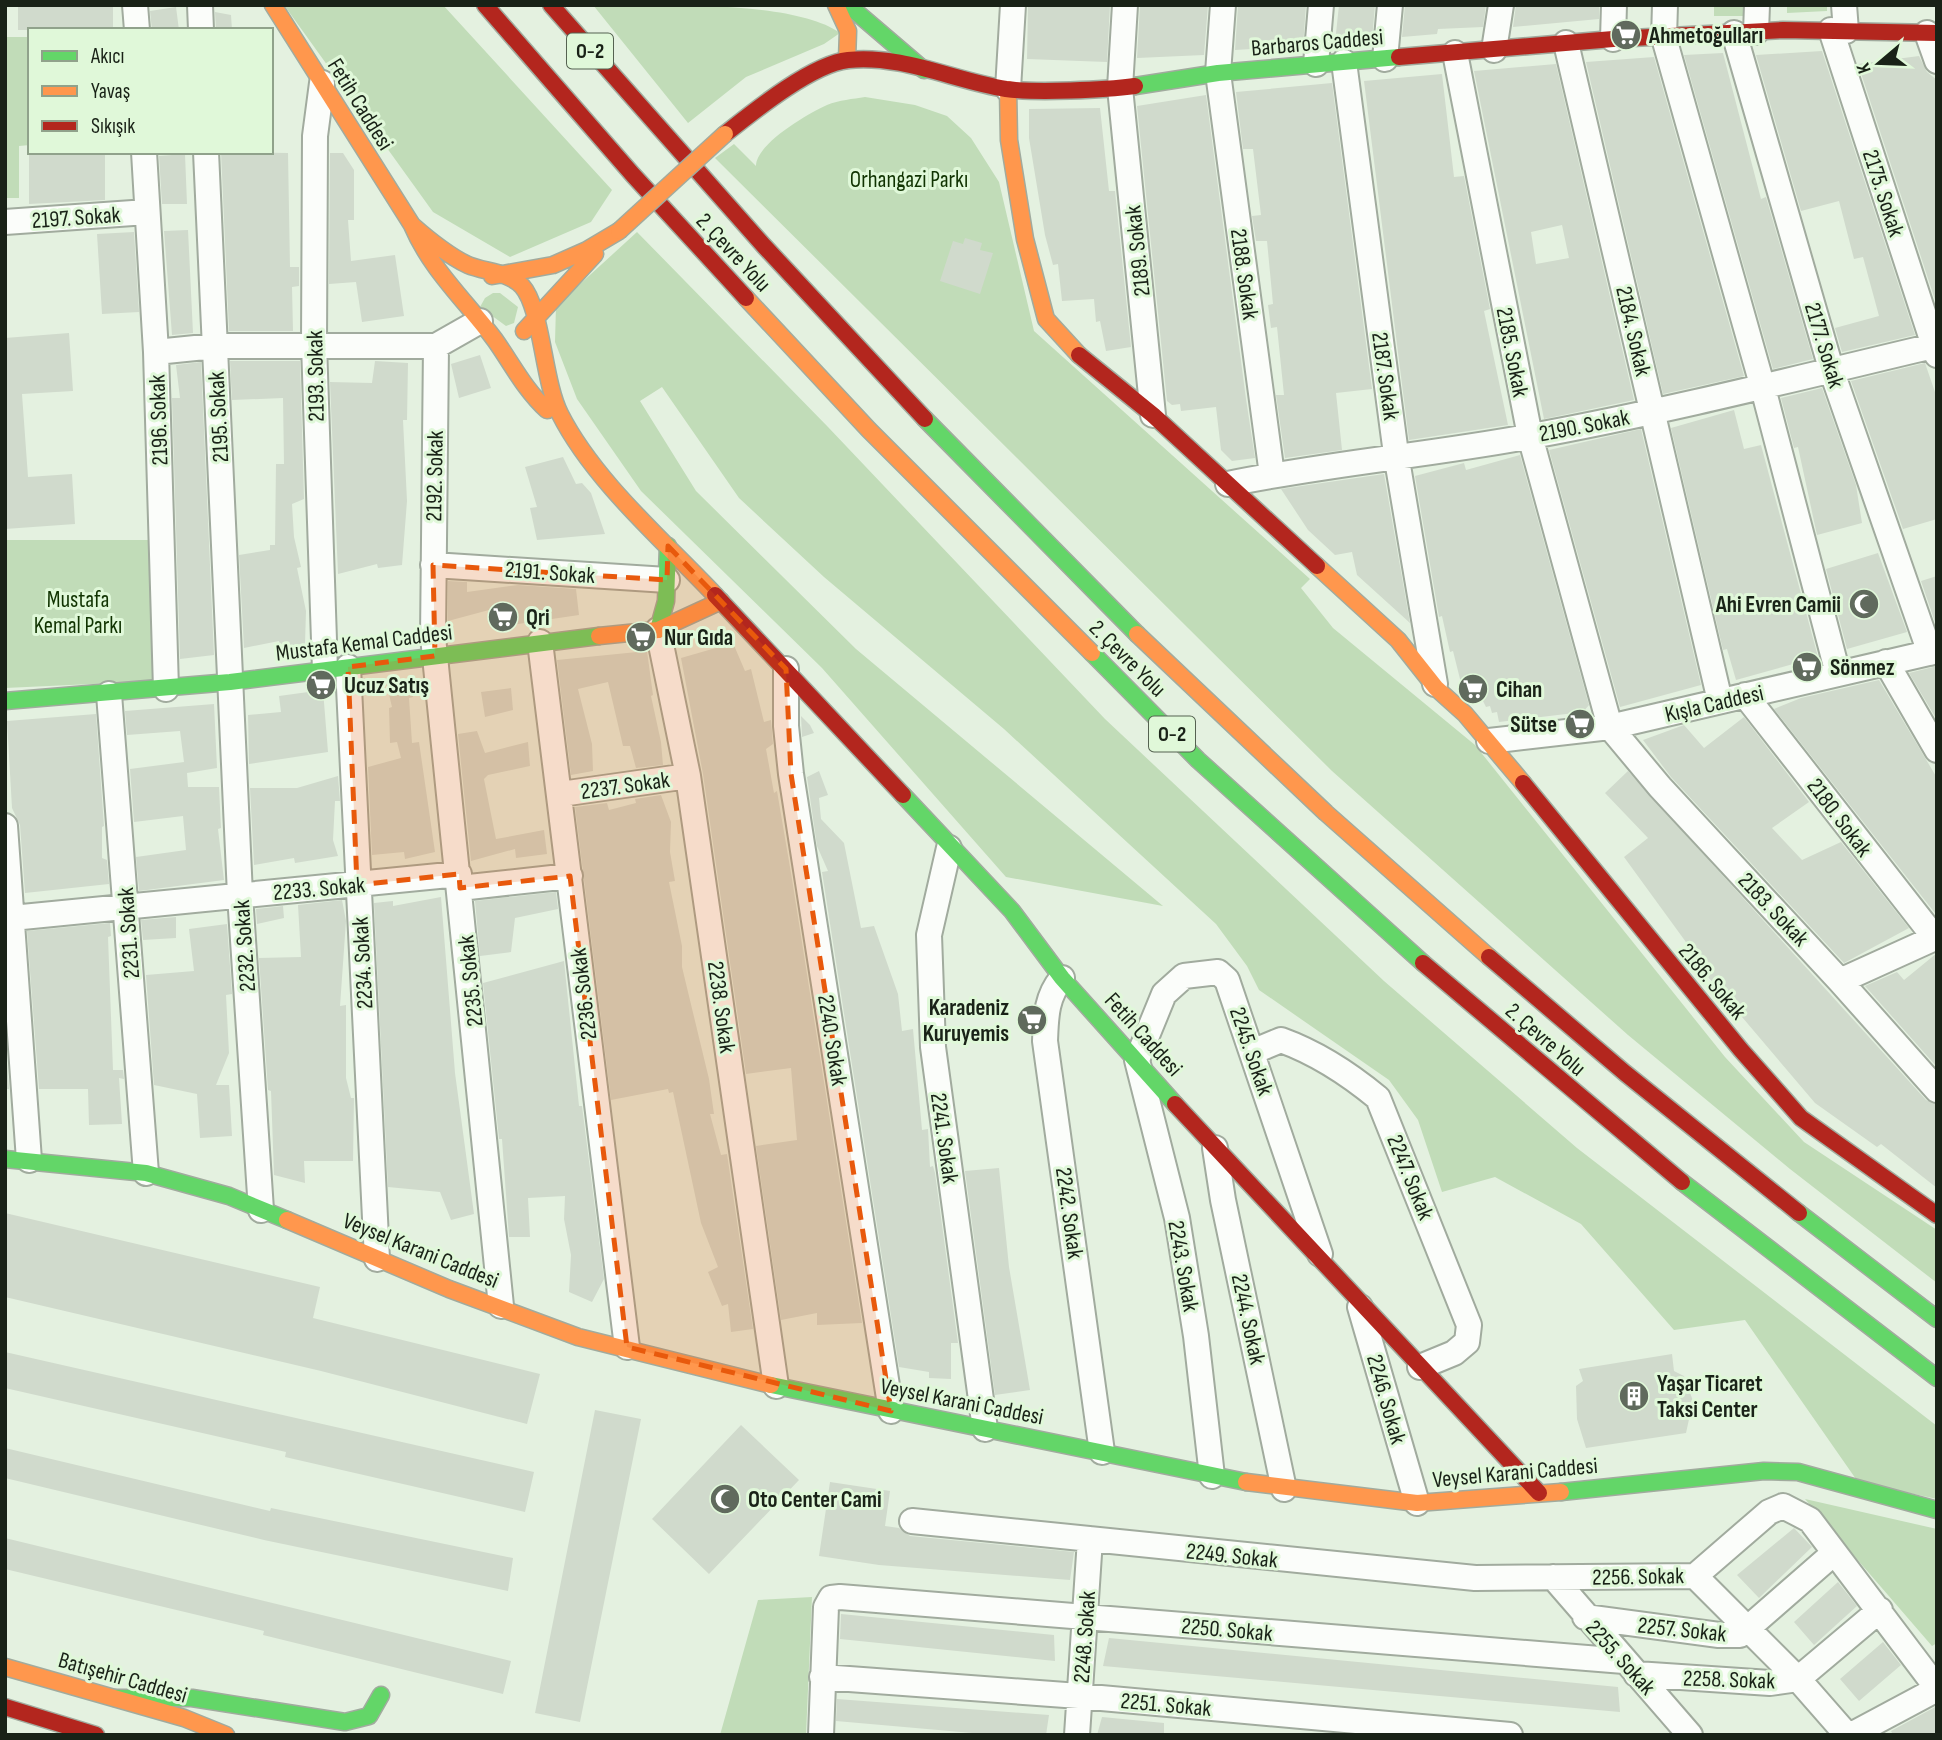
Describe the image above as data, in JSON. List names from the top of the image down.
{
  "streets": {
    "main road": [
      "Barbaros Caddesi",
      "O-2",
      "Fetih Caddesi",
      "2. Çevre Yolu",
      "Mustafa Kemal Caddesi",
      "2186. Sokak",
      "Veysel Karani Caddesi",
      "Batışehir Caddesi"
    ],
    "street": [
      "2175. Sokak",
      "2197. Sokak",
      "2189. Sokak",
      "2188. Sokak",
      "2184. Sokak",
      "2177. Sokak",
      "2185. Sokak",
      "2193. Sokak",
      "2187. Sokak",
      "2195. Sokak",
      "2196. Sokak",
      "2190. Sokak",
      "2192. Sokak",
      "2191. Sokak",
      "Kışla Caddesi",
      "2237. Sokak",
      "2180. Sokak",
      "2233. Sokak",
      "2183. Sokak",
      "2231. Sokak",
      "2232. Sokak",
      "2234. Sokak",
      "2235. Sokak",
      "2236. Sokak",
      "2238. Sokak",
      "2240. Sokak",
      "2245. Sokak",
      "2241. Sokak",
      "2247. Sokak",
      "2242. Sokak",
      "2243. Sokak",
      "2244. Sokak",
      "2246. Sokak",
      "2249. Sokak",
      "2256. Sokak",
      "2250. Sokak",
      "2257. Sokak",
      "2248. Sokak",
      "2255. Sokak",
      "2258. Sokak",
      "2251. Sokak"
    ]
  },
  "crossings": [
    ["Barbaros Caddesi", "2175. Sokak"],
    ["Barbaros Caddesi", "2189. Sokak"],
    ["Barbaros Caddesi", "2188. Sokak"],
    ["Barbaros Caddesi", "2184. Sokak"],
    ["Barbaros Caddesi", "2177. Sokak"],
    ["Barbaros Caddesi", "2185. Sokak"],
    ["Barbaros Caddesi", "2187. Sokak"],
    ["Barbaros Caddesi", "2186. Sokak"],
    ["Fetih Caddesi", "2193. Sokak"],
    ["Fetih Caddesi", "Mustafa Kemal Caddesi"],
    ["Fetih Caddesi", "2240. Sokak"],
    ["Fetih Caddesi", "2245. Sokak"],
    ["Fetih Caddesi", "2241. Sokak"],
    ["Fetih Caddesi", "2247. Sokak"],
    ["Fetih Caddesi", "2242. Sokak"],
    ["Fetih Caddesi", "Veysel Karani Caddesi"],
    ["Fetih Caddesi", "2243. Sokak"],
    ["Fetih Caddesi", "2244. Sokak"],
    ["Fetih Caddesi", "2246. Sokak"],
    ["2175. Sokak", "2190. Sokak"],
    ["2197. Sokak", "2196. Sokak"],
    ["2189. Sokak", "2186. Sokak"],
    ["2188. Sokak", "2190. Sokak"],
    ["2184. Sokak", "2190. Sokak"],
    ["2184. Sokak", "Kışla Caddesi"],
    ["2177. Sokak", "2190. Sokak"],
    ["2177. Sokak", "Kışla Caddesi"],
    ["2185. Sokak", "2190. Sokak"],
    ["2185. Sokak", "Kışla Caddesi"],
    ["2185. Sokak", "2183. Sokak"],
    ["2193. Sokak", "Mustafa Kemal Caddesi"],
    ["2193. Sokak", "2234. Sokak"],
    ["2187. Sokak", "2190. Sokak"],
    ["2187. Sokak", "2186. Sokak"],
    ["2195. Sokak", "Mustafa Kemal Caddesi"],
    ["2195. Sokak", "2232. Sokak"],
    ["2196. Sokak", "Mustafa Kemal Caddesi"],
    ["2190. Sokak", "2186. Sokak"],
    ["2192. Sokak", "2191. Sokak"],
    ["2192. Sokak", "Mustafa Kemal Caddesi"],
    ["2192. Sokak", "2235. Sokak"],
    ["Mustafa Kemal Caddesi", "2231. Sokak"],
    ["Mustafa Kemal Caddesi", "2232. Sokak"],
    ["Mustafa Kemal Caddesi", "2234. Sokak"],
    ["Mustafa Kemal Caddesi", "2235. Sokak"],
    ["Mustafa Kemal Caddesi", "2236. Sokak"],
    ["Mustafa Kemal Caddesi", "2238. Sokak"],
    ["Kışla Caddesi", "2180. Sokak"],
    ["Kışla Caddesi", "2183. Sokak"],
    ["Kışla Caddesi", "2186. Sokak"],
    ["2237. Sokak", "2236. Sokak"],
    ["2237. Sokak", "2238. Sokak"],
    ["2233. Sokak", "2231. Sokak"],
    ["2233. Sokak", "2232. Sokak"],
    ["2233. Sokak", "2234. Sokak"],
    ["2233. Sokak", "2235. Sokak"],
    ["2233. Sokak", "2236. Sokak"],
    ["2231. Sokak", "Veysel Karani Caddesi"],
    ["2232. Sokak", "Veysel Karani Caddesi"],
    ["2234. Sokak", "Veysel Karani Caddesi"],
    ["2235. Sokak", "Veysel Karani Caddesi"],
    ["2236. Sokak", "Veysel Karani Caddesi"],
    ["2238. Sokak", "Veysel Karani Caddesi"],
    ["2240. Sokak", "Veysel Karani Caddesi"],
    ["2245. Sokak", "2247. Sokak"],
    ["2245. Sokak", "2243. Sokak"],
    ["2241. Sokak", "Veysel Karani Caddesi"],
    ["2242. Sokak", "Veysel Karani Caddesi"],
    ["Veysel Karani Caddesi", "2243. Sokak"],
    ["Veysel Karani Caddesi", "2244. Sokak"],
    ["Veysel Karani Caddesi", "2246. Sokak"],
    ["2249. Sokak", "2256. Sokak"],
    ["2249. Sokak", "2248. Sokak"],
    ["2249. Sokak", "2255. Sokak"],
    ["2256. Sokak", "2257. Sokak"],
    ["2256. Sokak", "2255. Sokak"],
    ["2250. Sokak", "2248. Sokak"],
    ["2250. Sokak", "2255. Sokak"],
    ["2250. Sokak", "2258. Sokak"],
    ["2250. Sokak", "2251. Sokak"],
    ["2257. Sokak", "2255. Sokak"],
    ["2248. Sokak", "2251. Sokak"],
    ["2255. Sokak", "2258. Sokak"]
  ],
  "parks": ["Orhangazi Parkı", "Mustafa Kemal Parkı"],
  "places": {
    "supermarket": [
      "Ahmetoğulları",
      "Qri",
      "Nur Gıda",
      "Sönmez",
      "Ucuz Satış",
      "Cihan",
      "Sütse",
      "Karadeniz Kuruyemis"
    ],
    "mosque": ["Ahi Evren Camii", "Oto Center Cami"],
    "building": ["Yaşar Ticaret Taksi Center"]
  },
  "legend": ["Akıcı", "Yavaş", "Sıkışık"],
  "north": "left"
}
